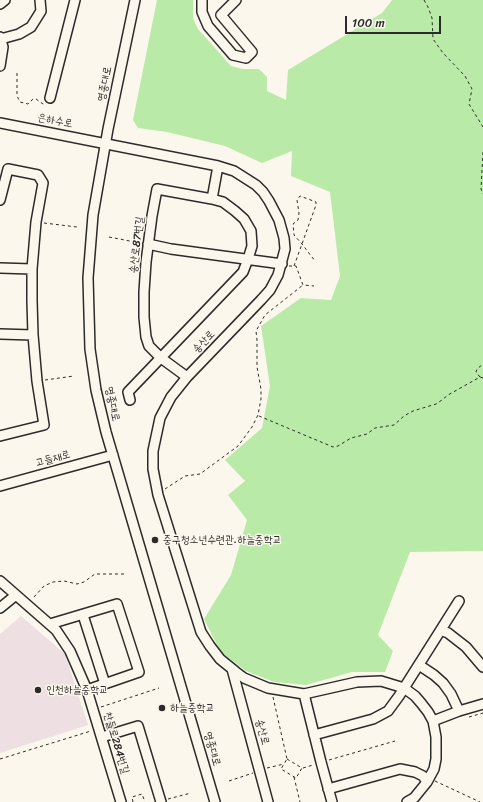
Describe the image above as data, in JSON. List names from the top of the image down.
{
  "streets": {
    "street": [
      "영종대로",
      "은하수로",
      "송산로87번길",
      "송산로",
      "고들재로",
      "찬들로284번길"
    ]
  },
  "crossings": [
    ["영종대로", "은하수로"],
    ["영종대로", "송산로"],
    ["영종대로", "고들재로"],
    ["은하수로", "송산로"],
    ["송산로87번길", "송산로"]
  ],
  "places": ["중구청소년수련관.하늘중학교", "인천하늘중학교", "하늘중학교"],
  "scale_bar": "100 m"
}
